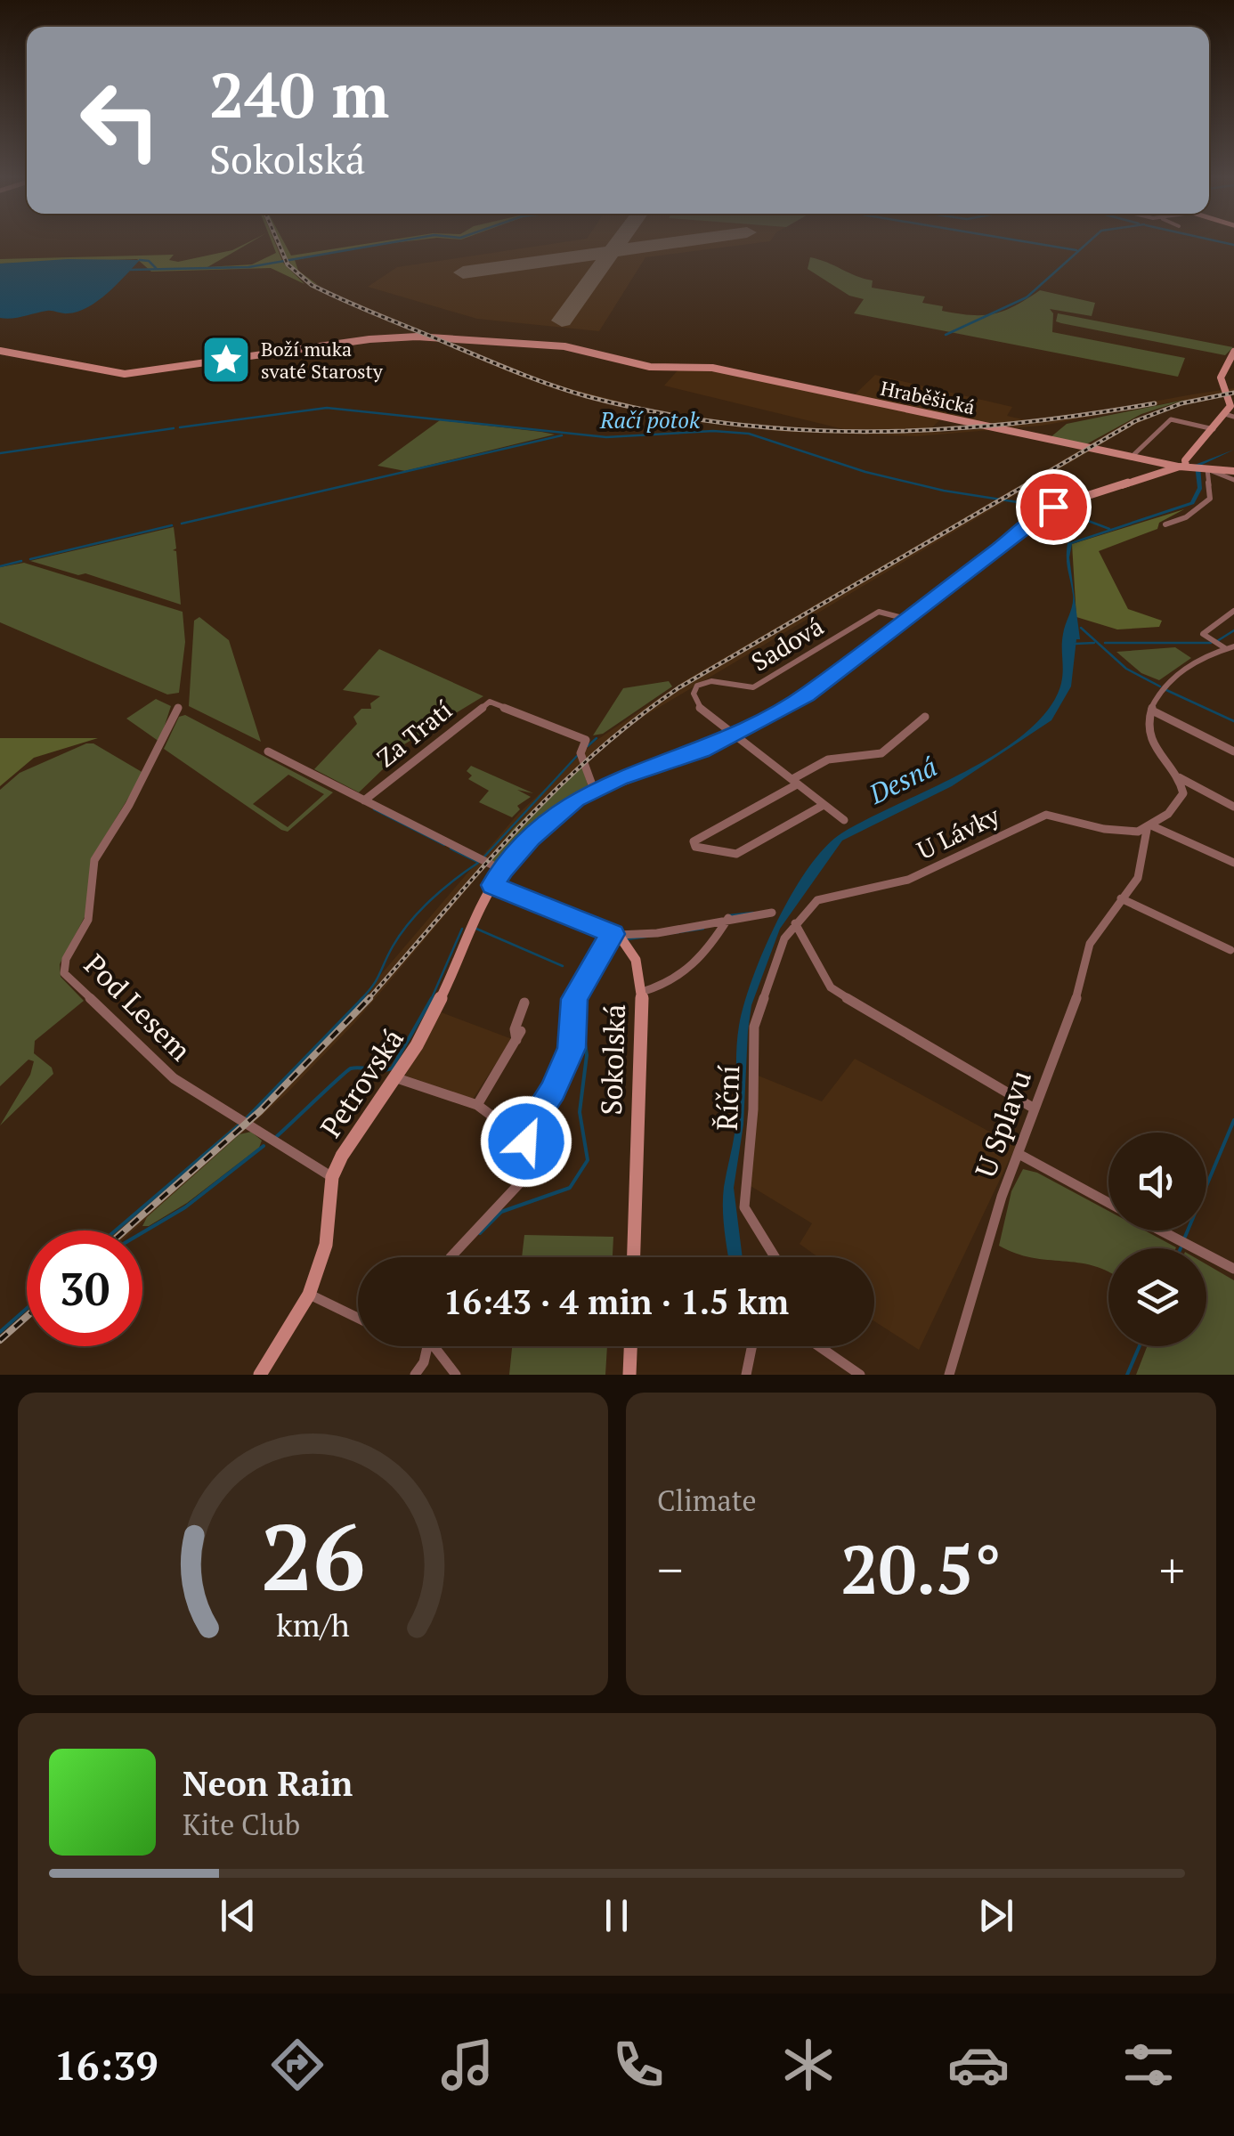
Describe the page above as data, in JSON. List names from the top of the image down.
{
  "streets": {
    "street": [
      "Hraběšická",
      "Sadová",
      "Za Tratí",
      "U Lávky",
      "Pod Lesem",
      "Sokolská",
      "Petrovská",
      "Říční",
      "U Splavu"
    ]
  },
  "crossings": [
    ["Hraběšická", "Petrovská"],
    ["Sadová", "Petrovská"],
    ["Za Tratí", "Petrovská"],
    ["U Lávky", "Říční"],
    ["U Lávky", "U Splavu"],
    ["Pod Lesem", "Petrovská"]
  ],
  "water": ["Račí potok", "Desná"],
  "places": {
    "place": ["Boží muka svaté Starosty"]
  },
  "page": {
    "turn": ["240 m", "Sokolská"],
    "limit": "30",
    "trip": "16:43 · 4 min · 1.5 km",
    "tile": "Climate",
    "heat": ["−", "20.5°", "+"],
    "song": ["Neon Rain", "Kite Club"],
    "tabs": "16:39",
    "gauge": ["26", "km/h"]
  }
}
